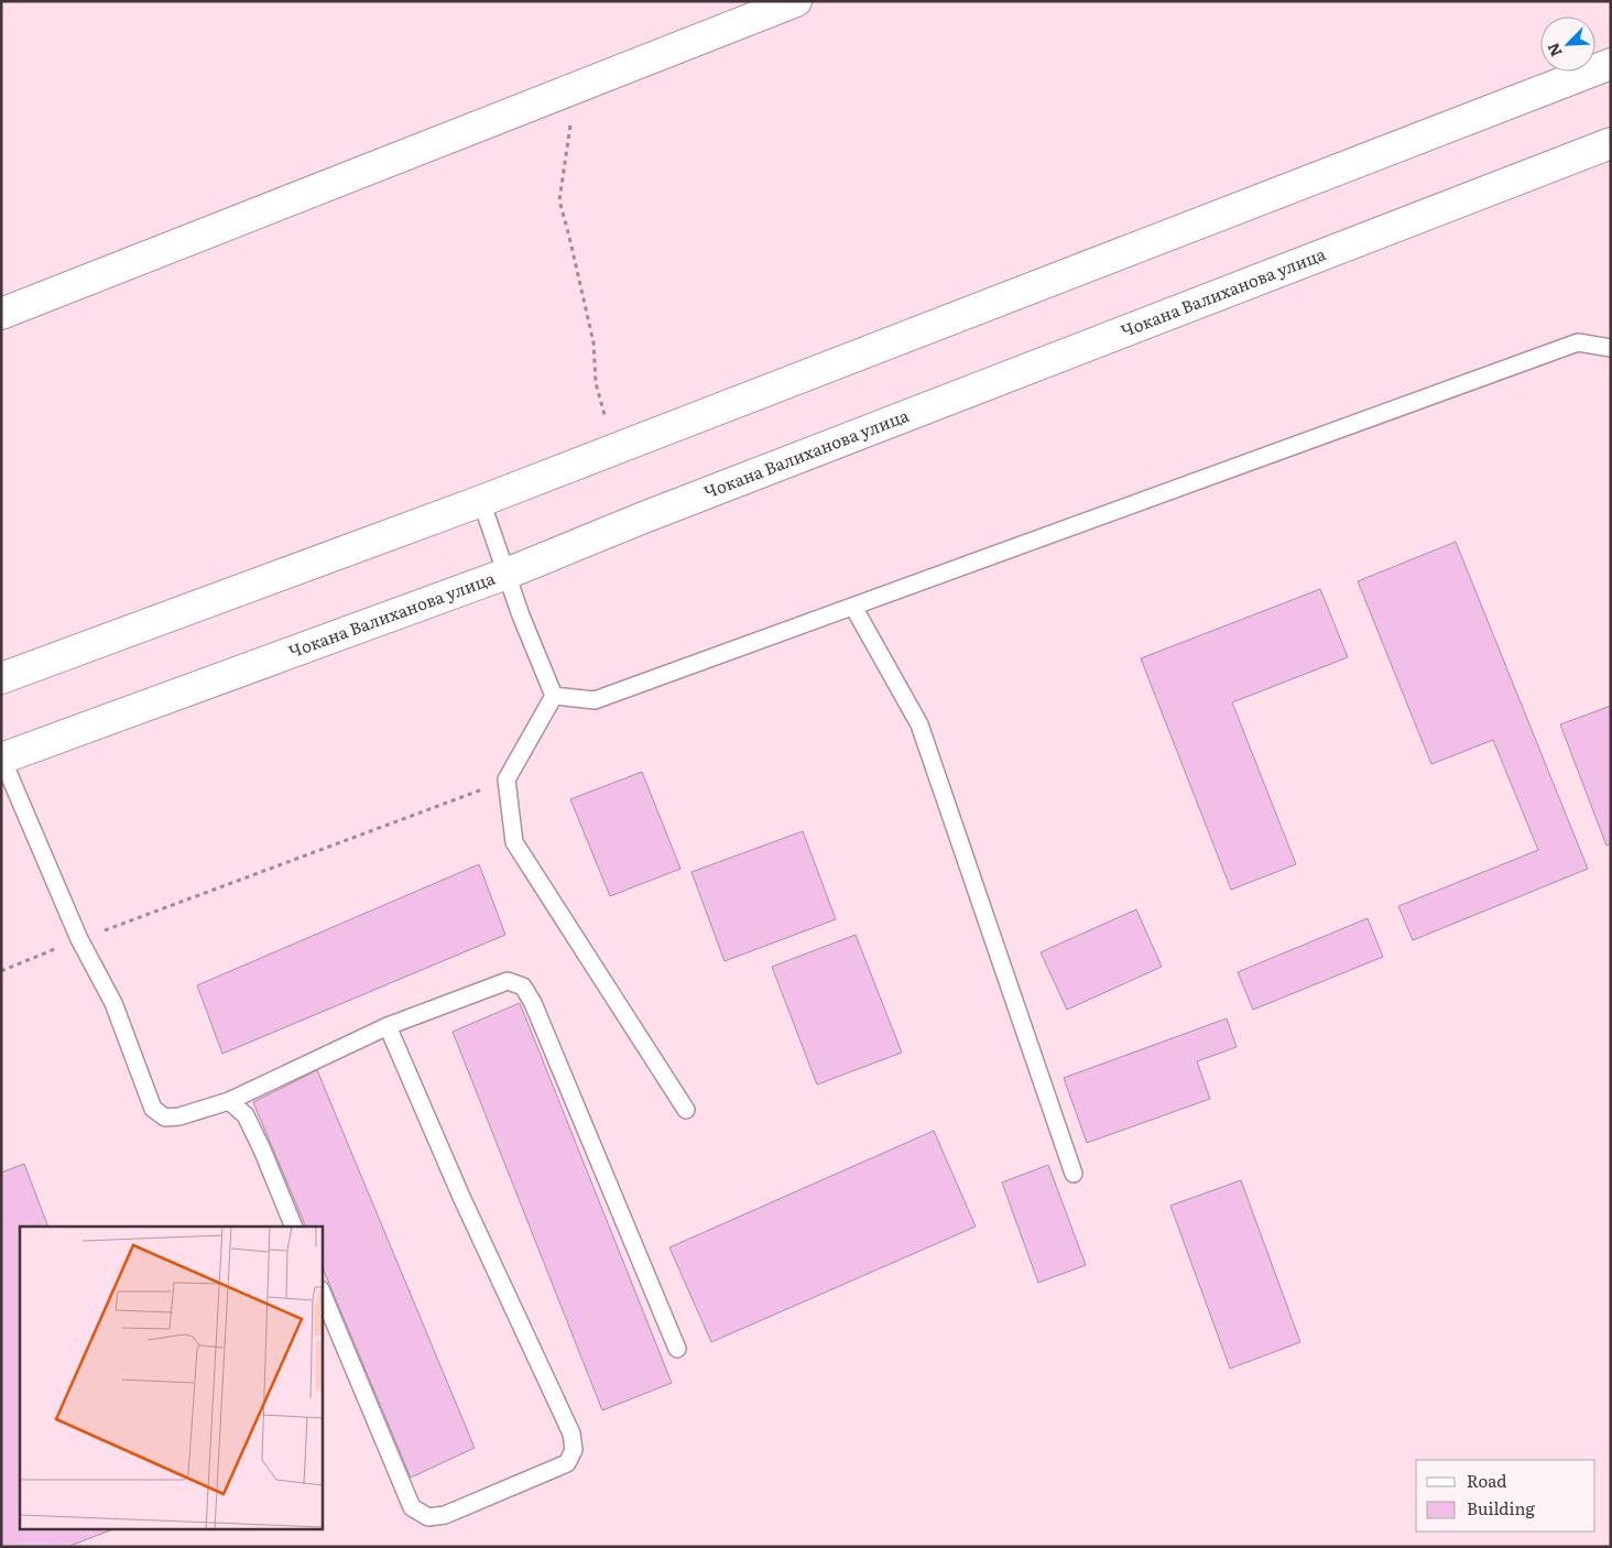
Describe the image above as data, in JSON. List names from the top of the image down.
{
  "streets": {
    "main road": ["Чокана Валиханова улица"]
  },
  "legend": ["Road", "Building"],
  "north": "bottom left"
}
